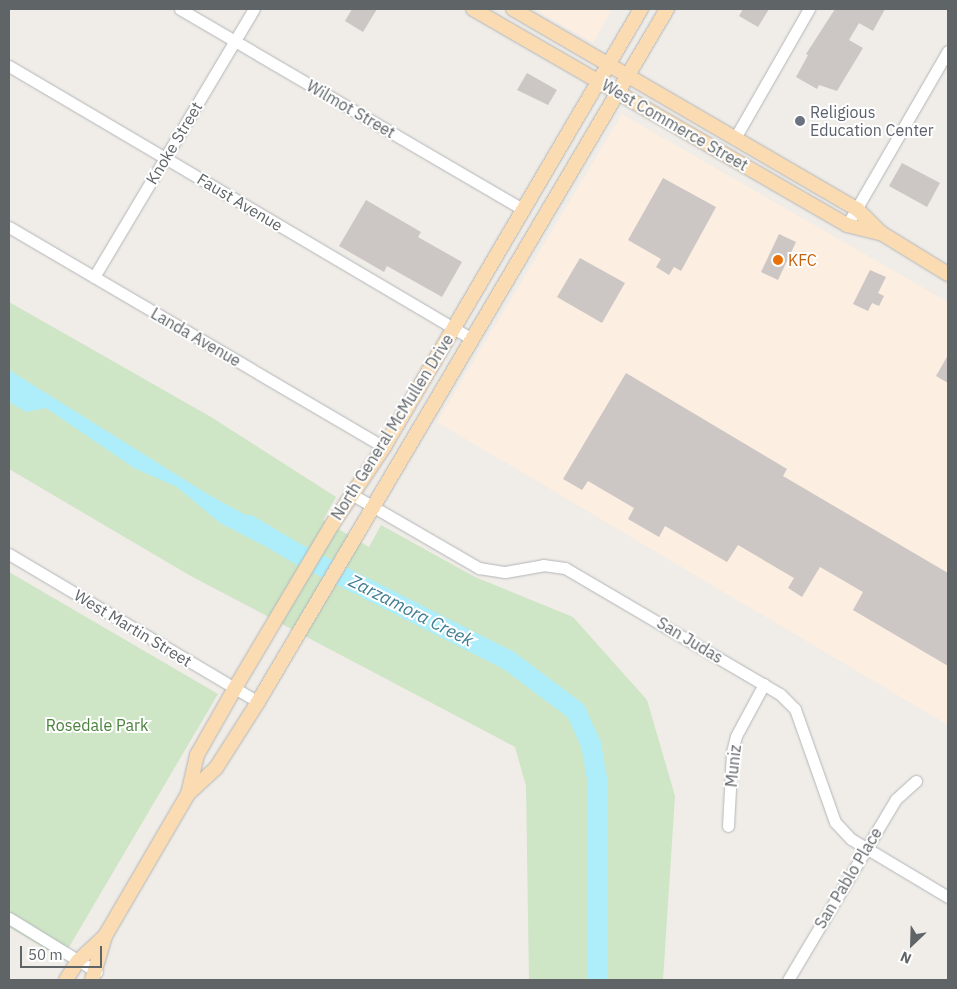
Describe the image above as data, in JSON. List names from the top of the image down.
{
  "streets": {
    "main road": ["West Commerce Street", "North General McMullen Drive"],
    "street": [
      "Wilmot Street",
      "Knoke Street",
      "Faust Avenue",
      "Landa Avenue",
      "West Martin Street",
      "San Judas",
      "Muniz",
      "San Pablo Place"
    ]
  },
  "crossings": [
    ["Wilmot Street", "Knoke Street"],
    ["Wilmot Street", "North General McMullen Drive"],
    ["West Commerce Street", "North General McMullen Drive"],
    ["Knoke Street", "Faust Avenue"],
    ["Knoke Street", "Landa Avenue"],
    ["Faust Avenue", "North General McMullen Drive"],
    ["Landa Avenue", "North General McMullen Drive"],
    ["North General McMullen Drive", "West Martin Street"],
    ["North General McMullen Drive", "San Judas"],
    ["San Judas", "Muniz"],
    ["San Judas", "San Pablo Place"]
  ],
  "water": ["Zarzamora Creek"],
  "parks": ["Rosedale Park"],
  "places": ["Religious Education Center", "KFC"],
  "scale_bar": "50 m",
  "north": "bottom left"
}
